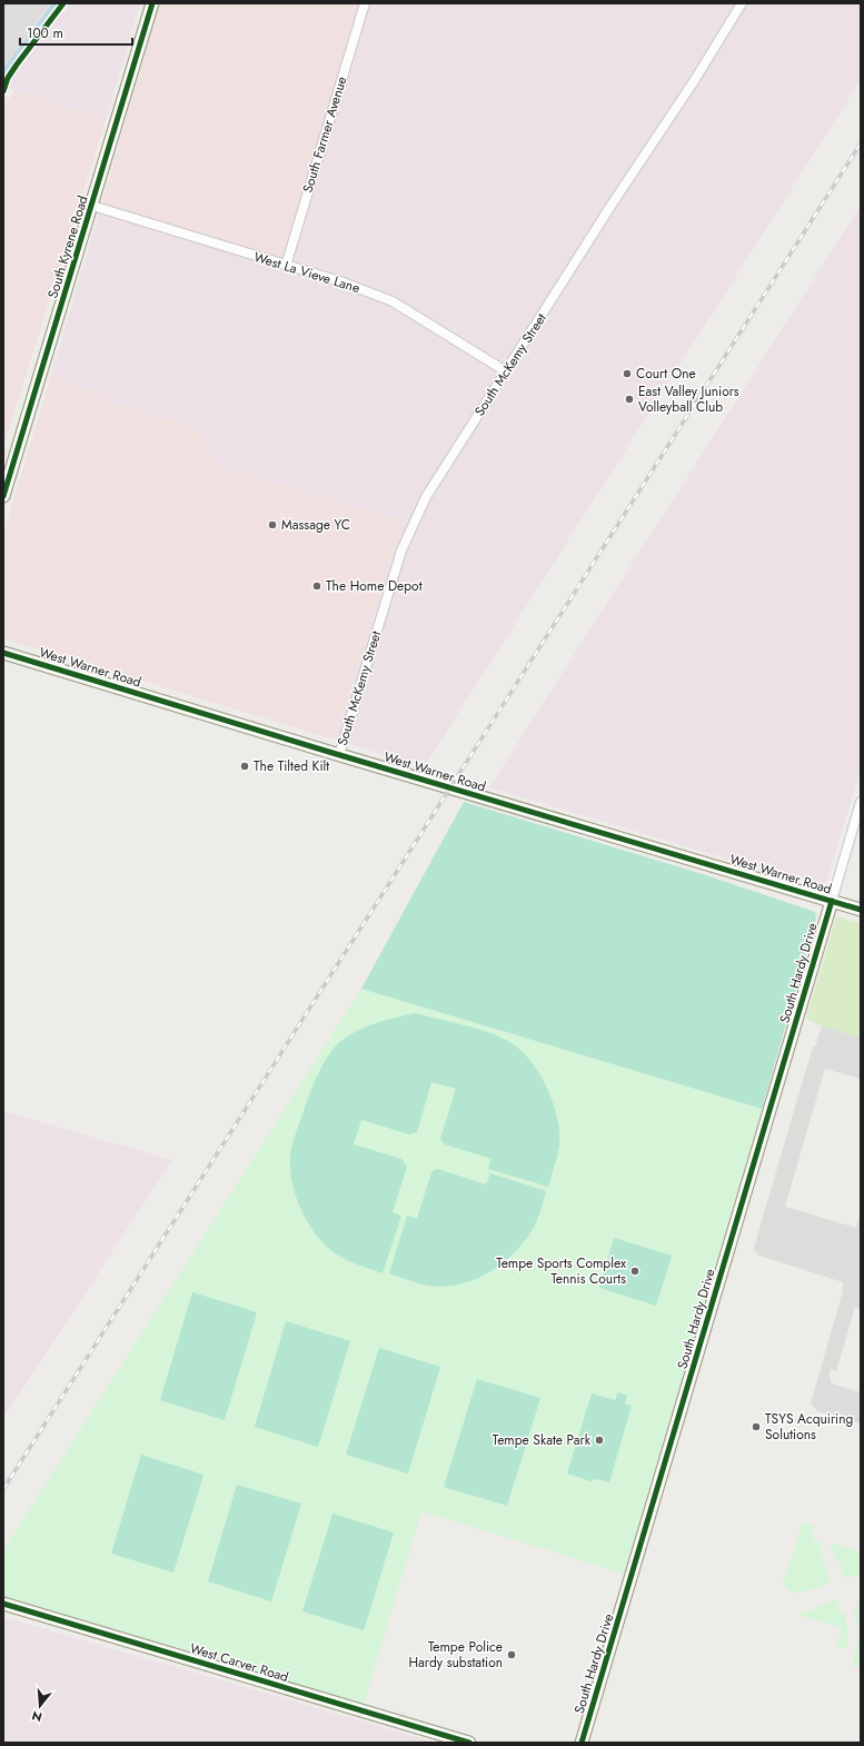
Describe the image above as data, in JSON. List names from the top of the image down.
{
  "streets": {
    "main road": [
      "South Kyrene Road",
      "West Warner Road",
      "South Hardy Drive",
      "West Carver Road"
    ],
    "street": ["South Farmer Avenue", "West La Vieve Lane", "South McKemy Street"]
  },
  "crossings": [
    ["South Farmer Avenue", "West La Vieve Lane"],
    ["South Kyrene Road", "West La Vieve Lane"],
    ["West La Vieve Lane", "South McKemy Street"],
    ["South McKemy Street", "West Warner Road"],
    ["West Warner Road", "South Hardy Drive"]
  ],
  "places": [
    "Court One",
    "East Valley Juniors Volleyball Club",
    "Massage YC",
    "The Home Depot",
    "The Tilted Kilt",
    "Tempe Sports Complex Tennis Courts",
    "TSYS Acquiring Solutions",
    "Tempe Skate Park",
    "Tempe Police Hardy substation"
  ],
  "scale_bar": "100 m",
  "north": "bottom"
}
